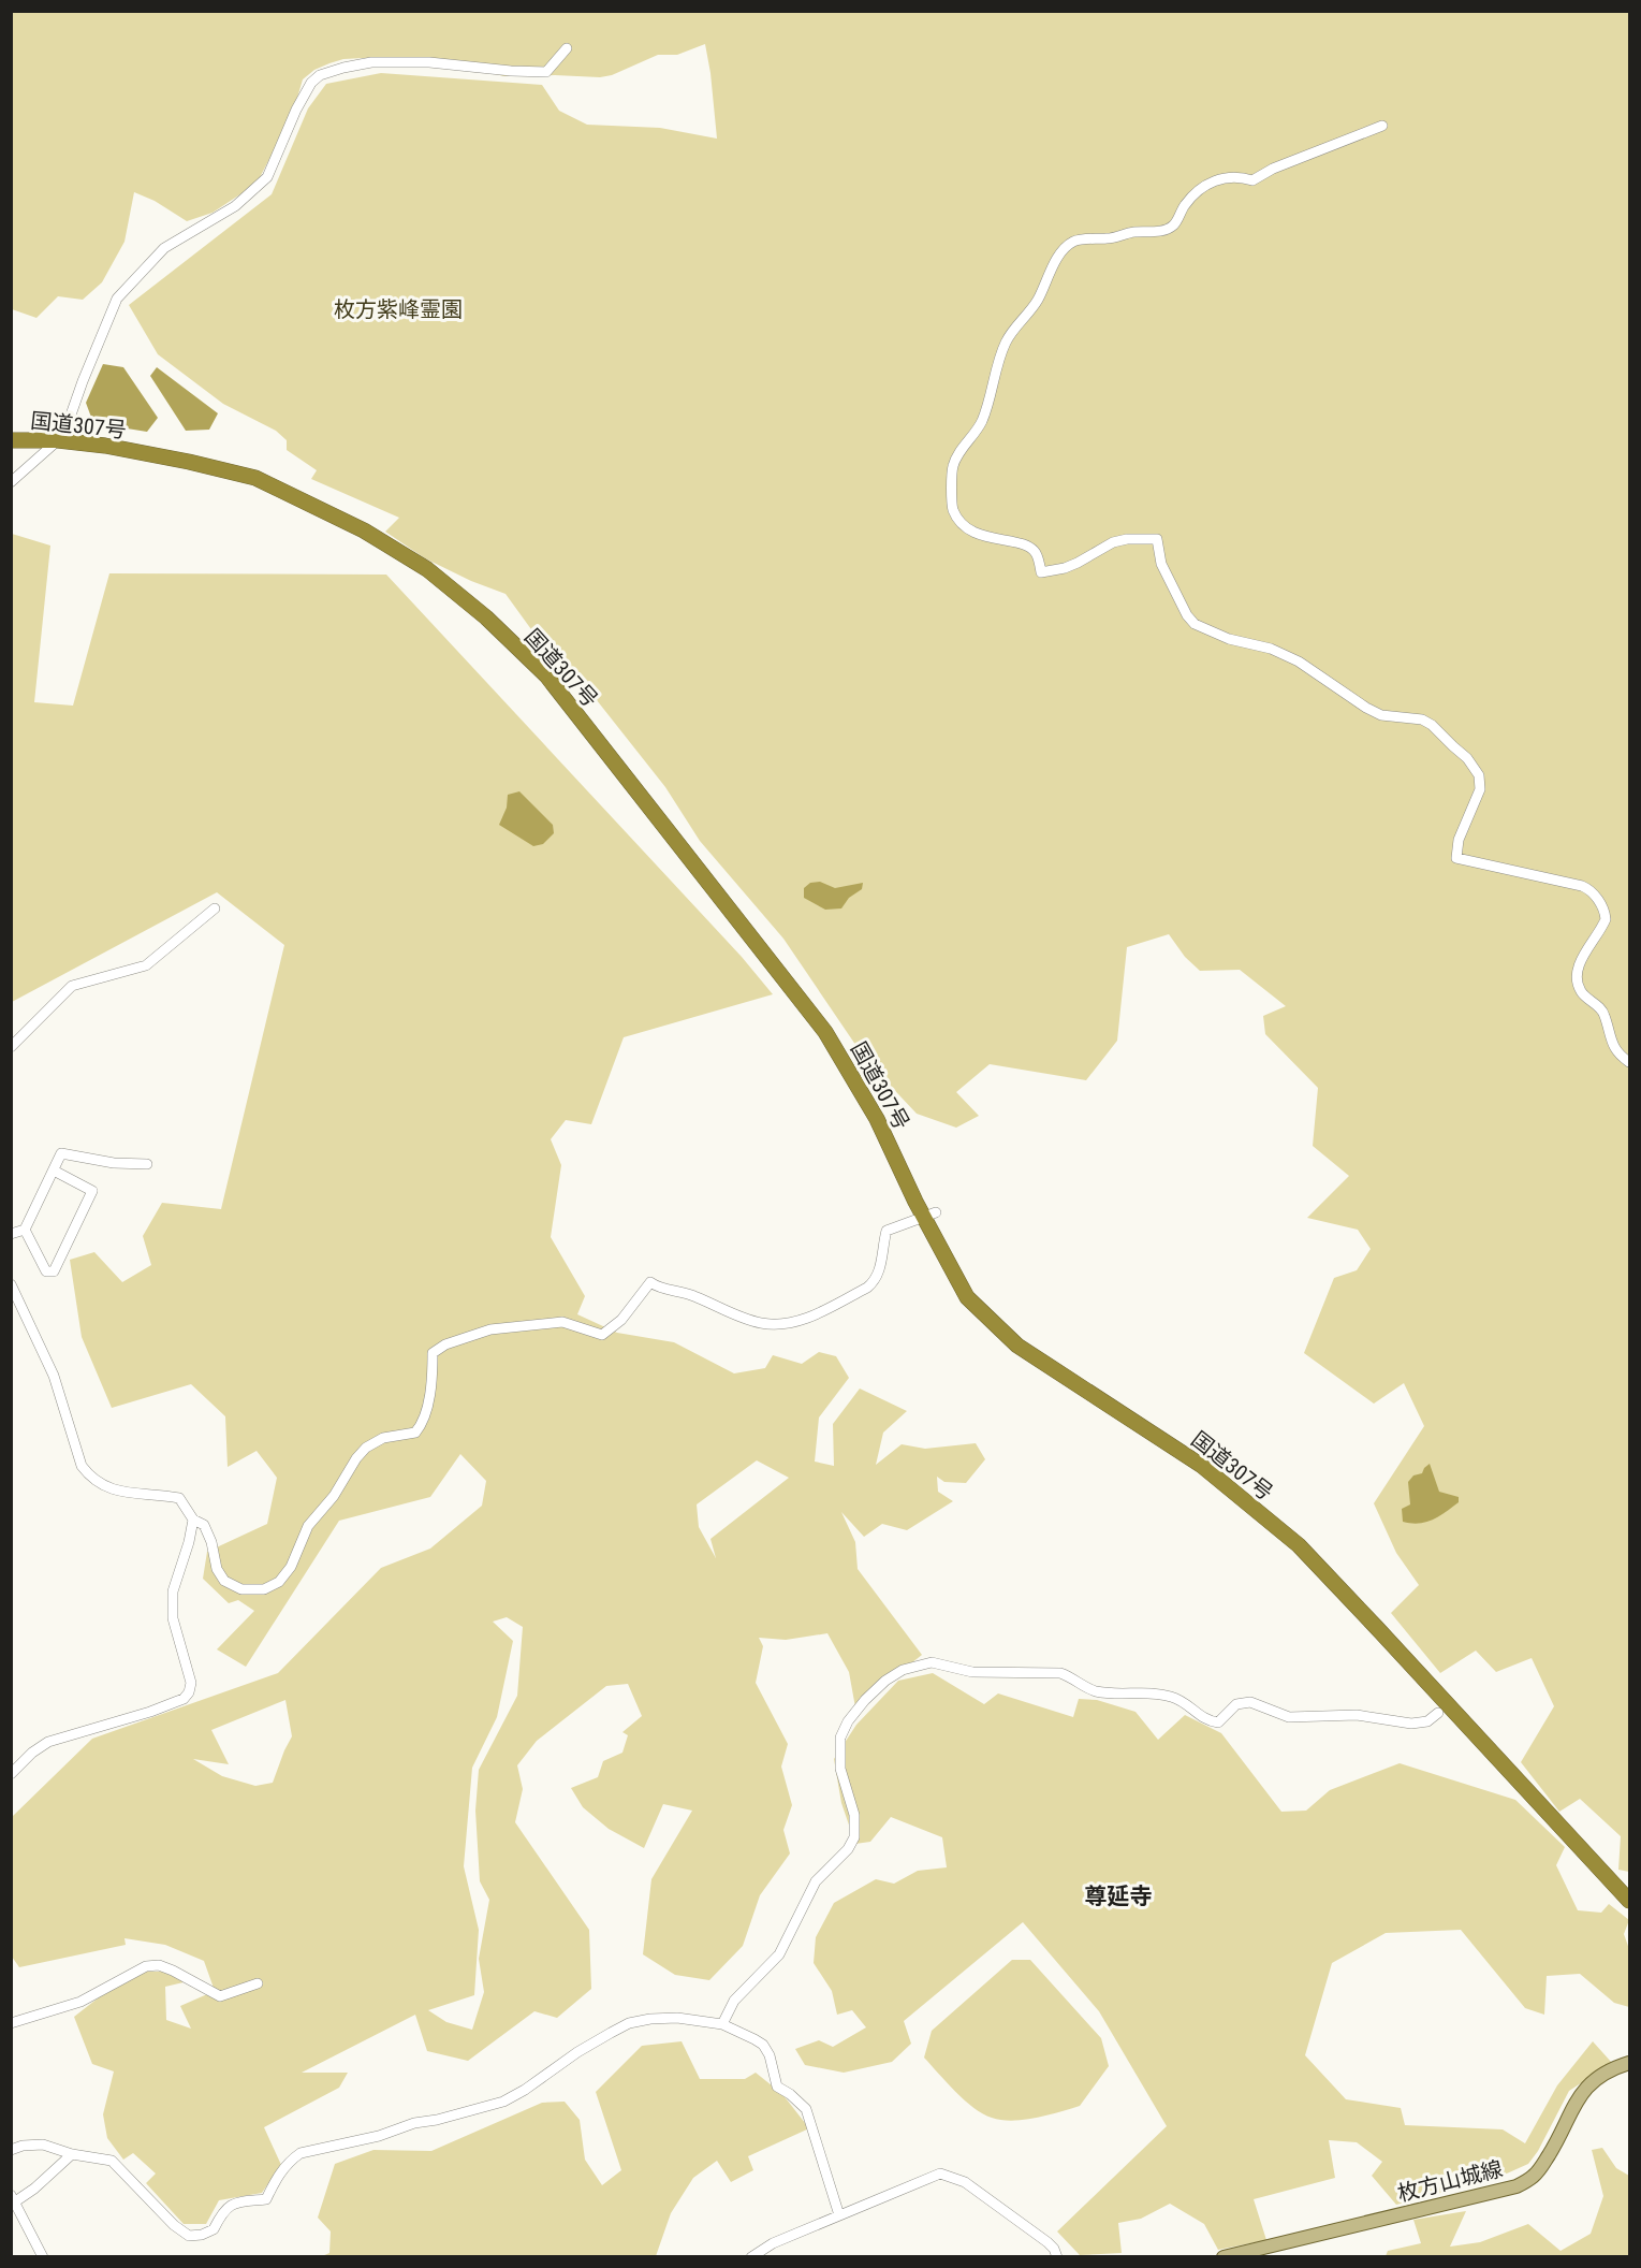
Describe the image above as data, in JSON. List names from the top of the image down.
{
  "streets": {
    "highway": ["国道307号"],
    "main road": ["枚方山城線"]
  },
  "districts": ["尊延寺"],
  "parks": ["枚方紫峰霊園"]
}
